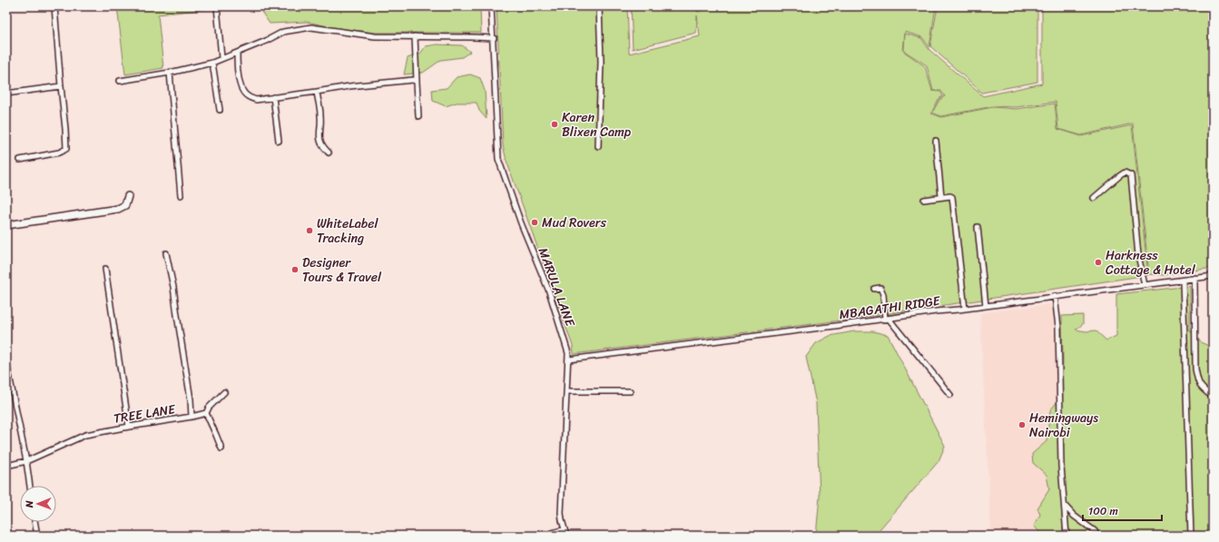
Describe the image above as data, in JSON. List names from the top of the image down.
{
  "streets": {
    "street": ["MARULA LANE", "MBAGATHI RIDGE", "TREE LANE"]
  },
  "crossings": [
    ["MARULA LANE", "MBAGATHI RIDGE"]
  ],
  "places": [
    "Karen Blixen Camp",
    "Mud Rovers",
    "WhiteLabel Tracking",
    "Harkness Cottage & Hotel",
    "Designer Tours & Travel",
    "Hemingways Nairobi"
  ],
  "scale_bar": "100 m",
  "north": "left"
}
